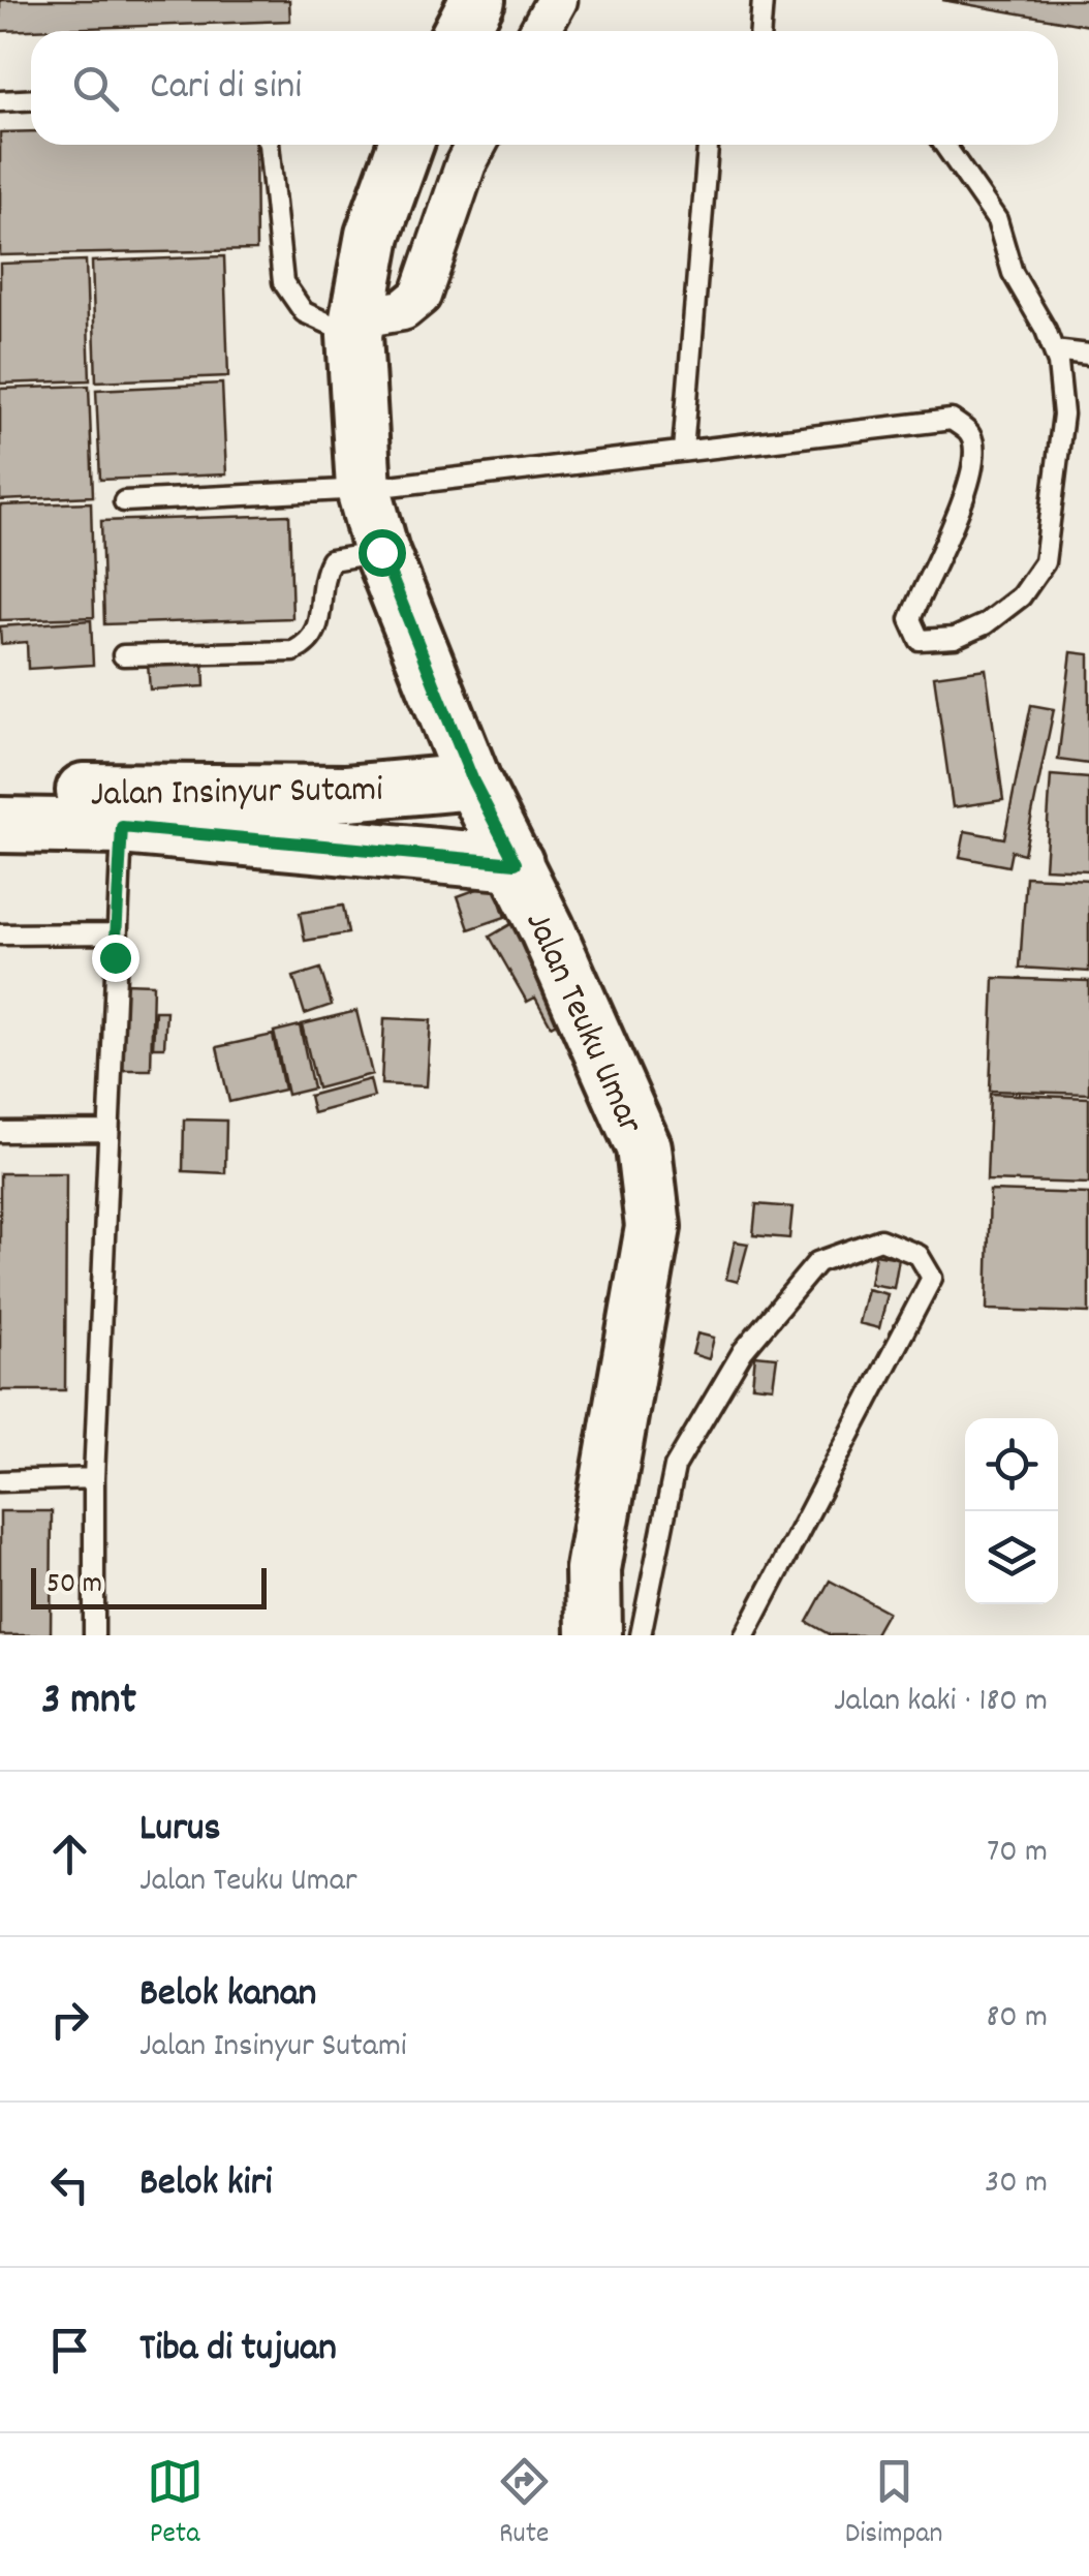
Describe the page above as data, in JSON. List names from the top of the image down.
{
  "streets": {
    "main road": ["Jalan Insinyur Sutami", "Jalan Teuku Umar"]
  },
  "crossings": [
    ["Jalan Insinyur Sutami", "Jalan Teuku Umar"]
  ],
  "scale_bar": "50 m",
  "page": {
    "search": "Cari di sini",
    "scale": "50 m",
    "heading": ["3 mnt", "Jalan kaki · 180 m"],
    "list": [
      ["Lurus", "Jalan Teuku Umar", "70 m"],
      ["Belok kanan", "Jalan Insinyur Sutami", "80 m"],
      ["Belok kiri", "30 m"],
      "Tiba di tujuan"
    ],
    "nav": ["Peta", "Rute", "Disimpan"]
  }
}
